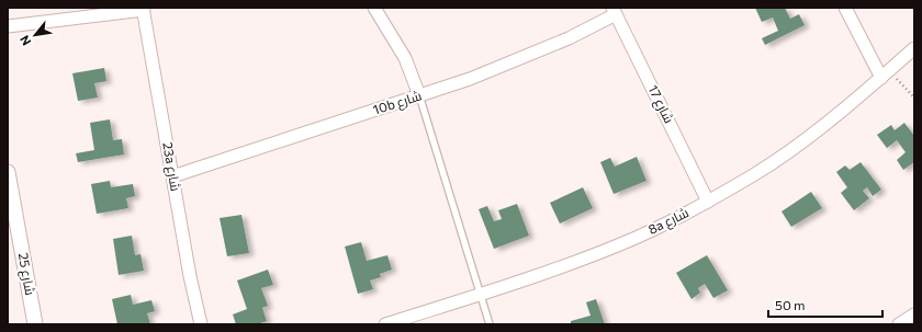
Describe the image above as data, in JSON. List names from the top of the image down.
{
  "streets": {
    "street": [
      "10b شارع",
      "شارع 17",
      "23a شارع",
      "8a شارع",
      "شارع 25"
    ]
  },
  "crossings": [
    ["10b شارع", "شارع 17"],
    ["10b شارع", "23a شارع"],
    ["شارع 17", "8a شارع"]
  ],
  "scale_bar": "50 m",
  "north": "bottom left"
}
